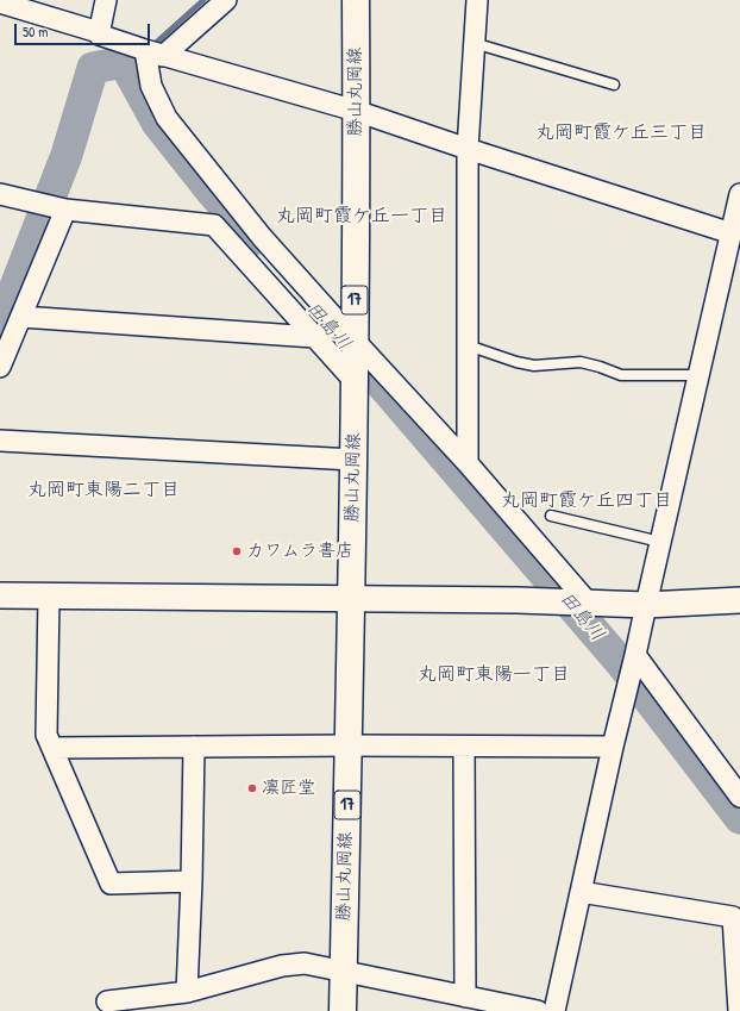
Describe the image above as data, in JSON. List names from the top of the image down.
{
  "streets": {
    "main road": ["勝山丸岡線", "17"]
  },
  "districts": [
    "丸岡町霞ケ丘三丁目",
    "丸岡町霞ケ丘一丁目",
    "丸岡町東陽二丁目",
    "丸岡町霞ケ丘四丁目",
    "丸岡町東陽一丁目"
  ],
  "water": ["田島川"],
  "places": ["カワムラ書店", "凛匠堂"],
  "scale_bar": "50 m"
}
